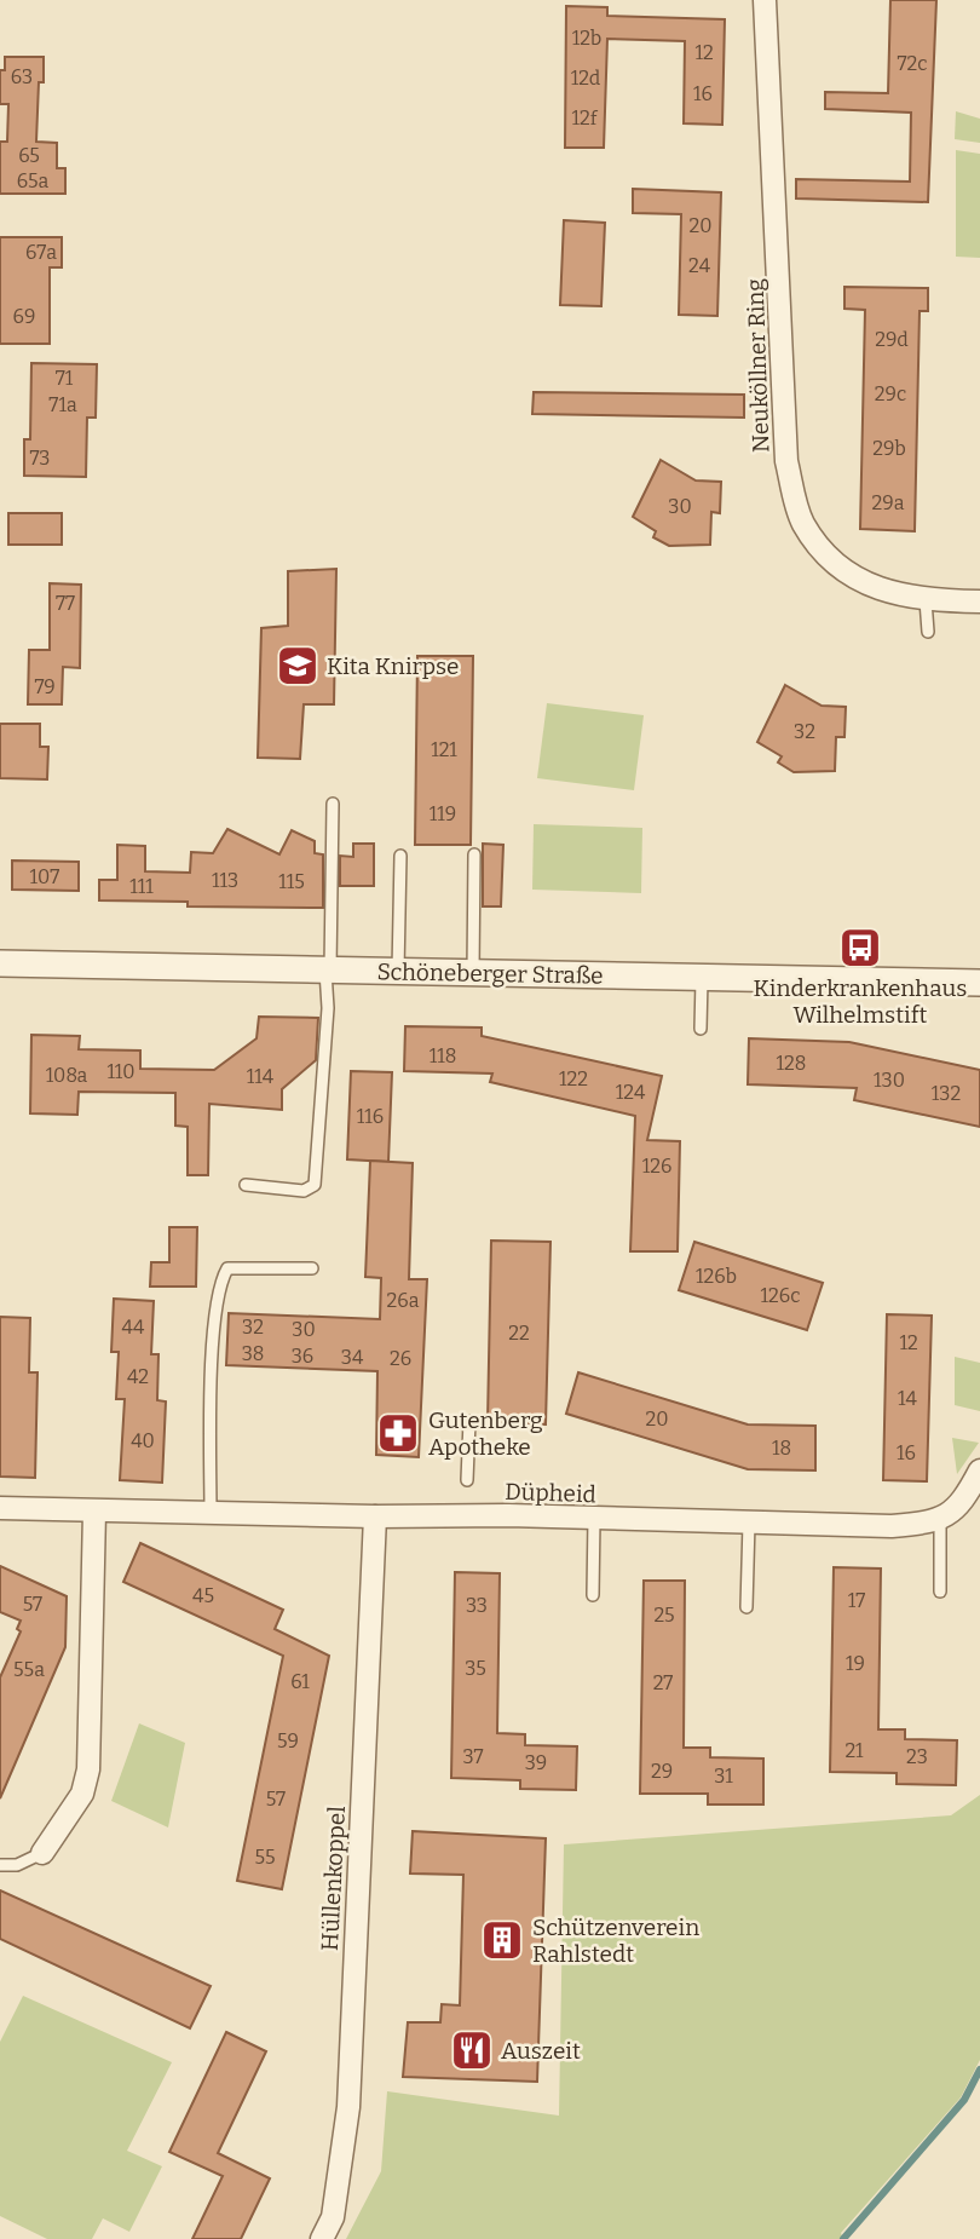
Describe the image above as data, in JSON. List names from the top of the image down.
{
  "streets": {
    "street": [
      "Neuköllner Ring",
      "Schöneberger Straße",
      "Düpheid",
      "Hüllenkoppel"
    ]
  },
  "crossings": [
    ["Düpheid", "Hüllenkoppel"]
  ],
  "places": {
    "school or university": ["Kita Knirpse"],
    "bus stop": ["Kinderkrankenhaus Wilhelmstift"],
    "pharmacy": ["Gutenberg Apotheke"],
    "building": ["Schützenverein Rahlstedt"],
    "restaurant": ["Auszeit"]
  },
  "house_numbers": [
    "12b",
    "12",
    "72c",
    "63",
    "12d",
    "16",
    "12f",
    "65",
    "65a",
    "20",
    "67a",
    "24",
    "69",
    "29d",
    "71",
    "29c",
    "71a",
    "29b",
    "73",
    "29a",
    "30",
    "77",
    "79",
    "32",
    "121",
    "119",
    "107",
    "113",
    "115",
    "111",
    "118",
    "128",
    "110",
    "108a",
    "114",
    "122",
    "130",
    "124",
    "132",
    "116",
    "126",
    "126b",
    "126c",
    "26a",
    "44",
    "32",
    "30",
    "22",
    "12",
    "38",
    "36",
    "34",
    "26",
    "42",
    "14",
    "20",
    "40",
    "18",
    "16",
    "45",
    "17",
    "57",
    "33",
    "25",
    "19",
    "35",
    "55a",
    "61",
    "27",
    "59",
    "21",
    "37",
    "23",
    "39",
    "29",
    "31",
    "57",
    "55"
  ]
}
